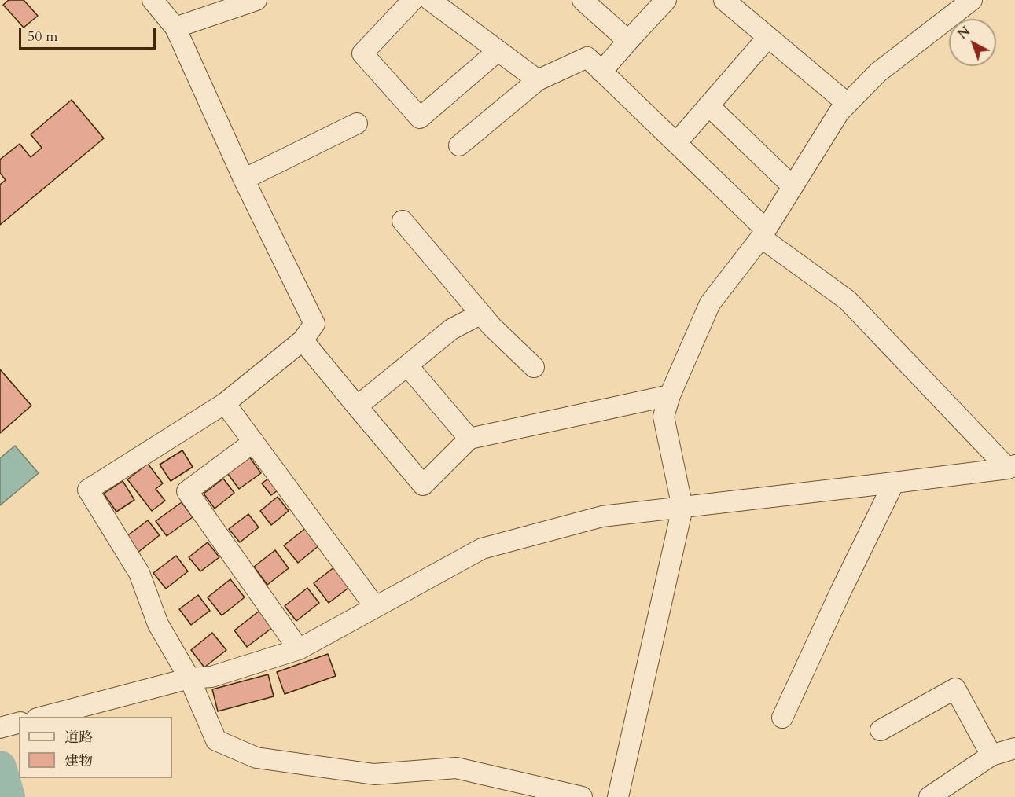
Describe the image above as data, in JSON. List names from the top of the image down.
{
  "legend": ["道路", "建物"],
  "scale_bar": "50 m",
  "north": "top left"
}
